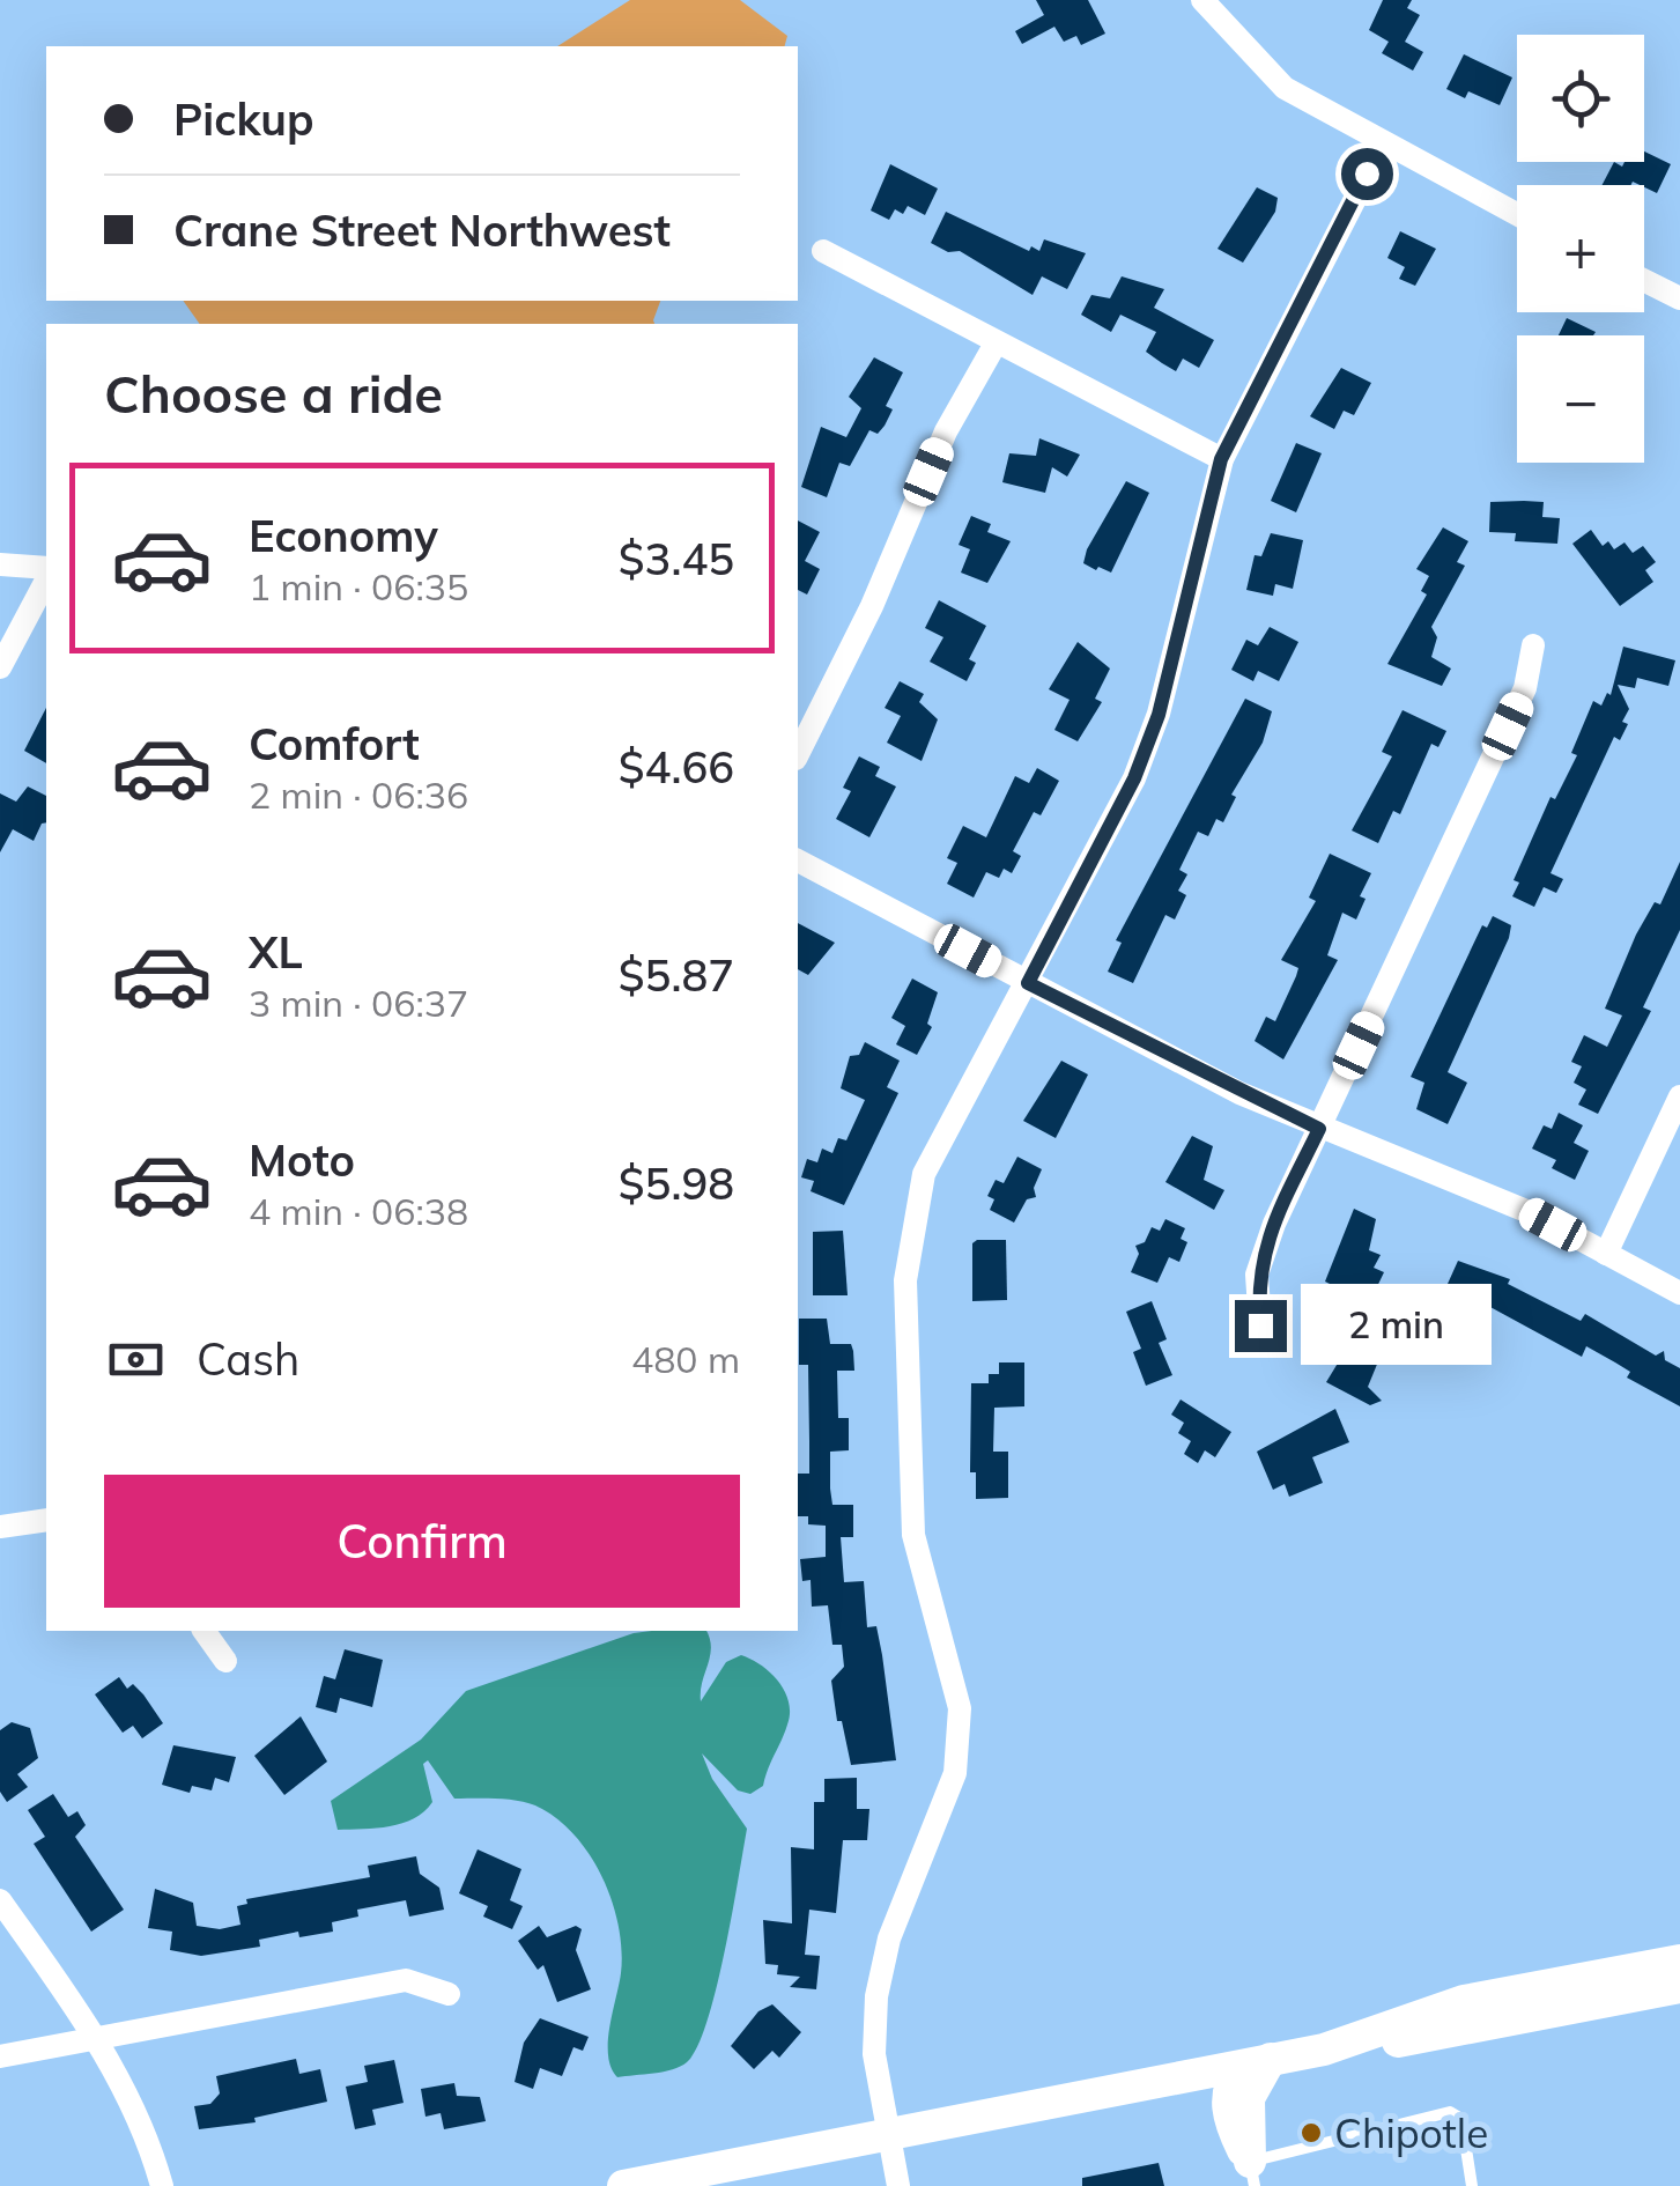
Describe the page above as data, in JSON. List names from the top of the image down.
{
  "places": ["Chipotle"],
  "page": {
    "map_buttons": ["+", "−"],
    "banner": ["Pickup", "Crane Street Northwest"],
    "heading": "Choose a ride",
    "list": [
      {
        "name": "Economy",
        "note": "1 min · 06:35",
        "value": "$3.45"
      },
      {
        "name": "Comfort",
        "note": "2 min · 06:36",
        "value": "$4.66"
      },
      {
        "name": "XL",
        "note": "3 min · 06:37",
        "value": "$5.87"
      },
      {
        "name": "Moto",
        "note": "4 min · 06:38",
        "value": "$5.98"
      }
    ],
    "bubble": "2 min",
    "pay": ["Cash", "480 m"],
    "buttons": "Confirm"
  }
}
